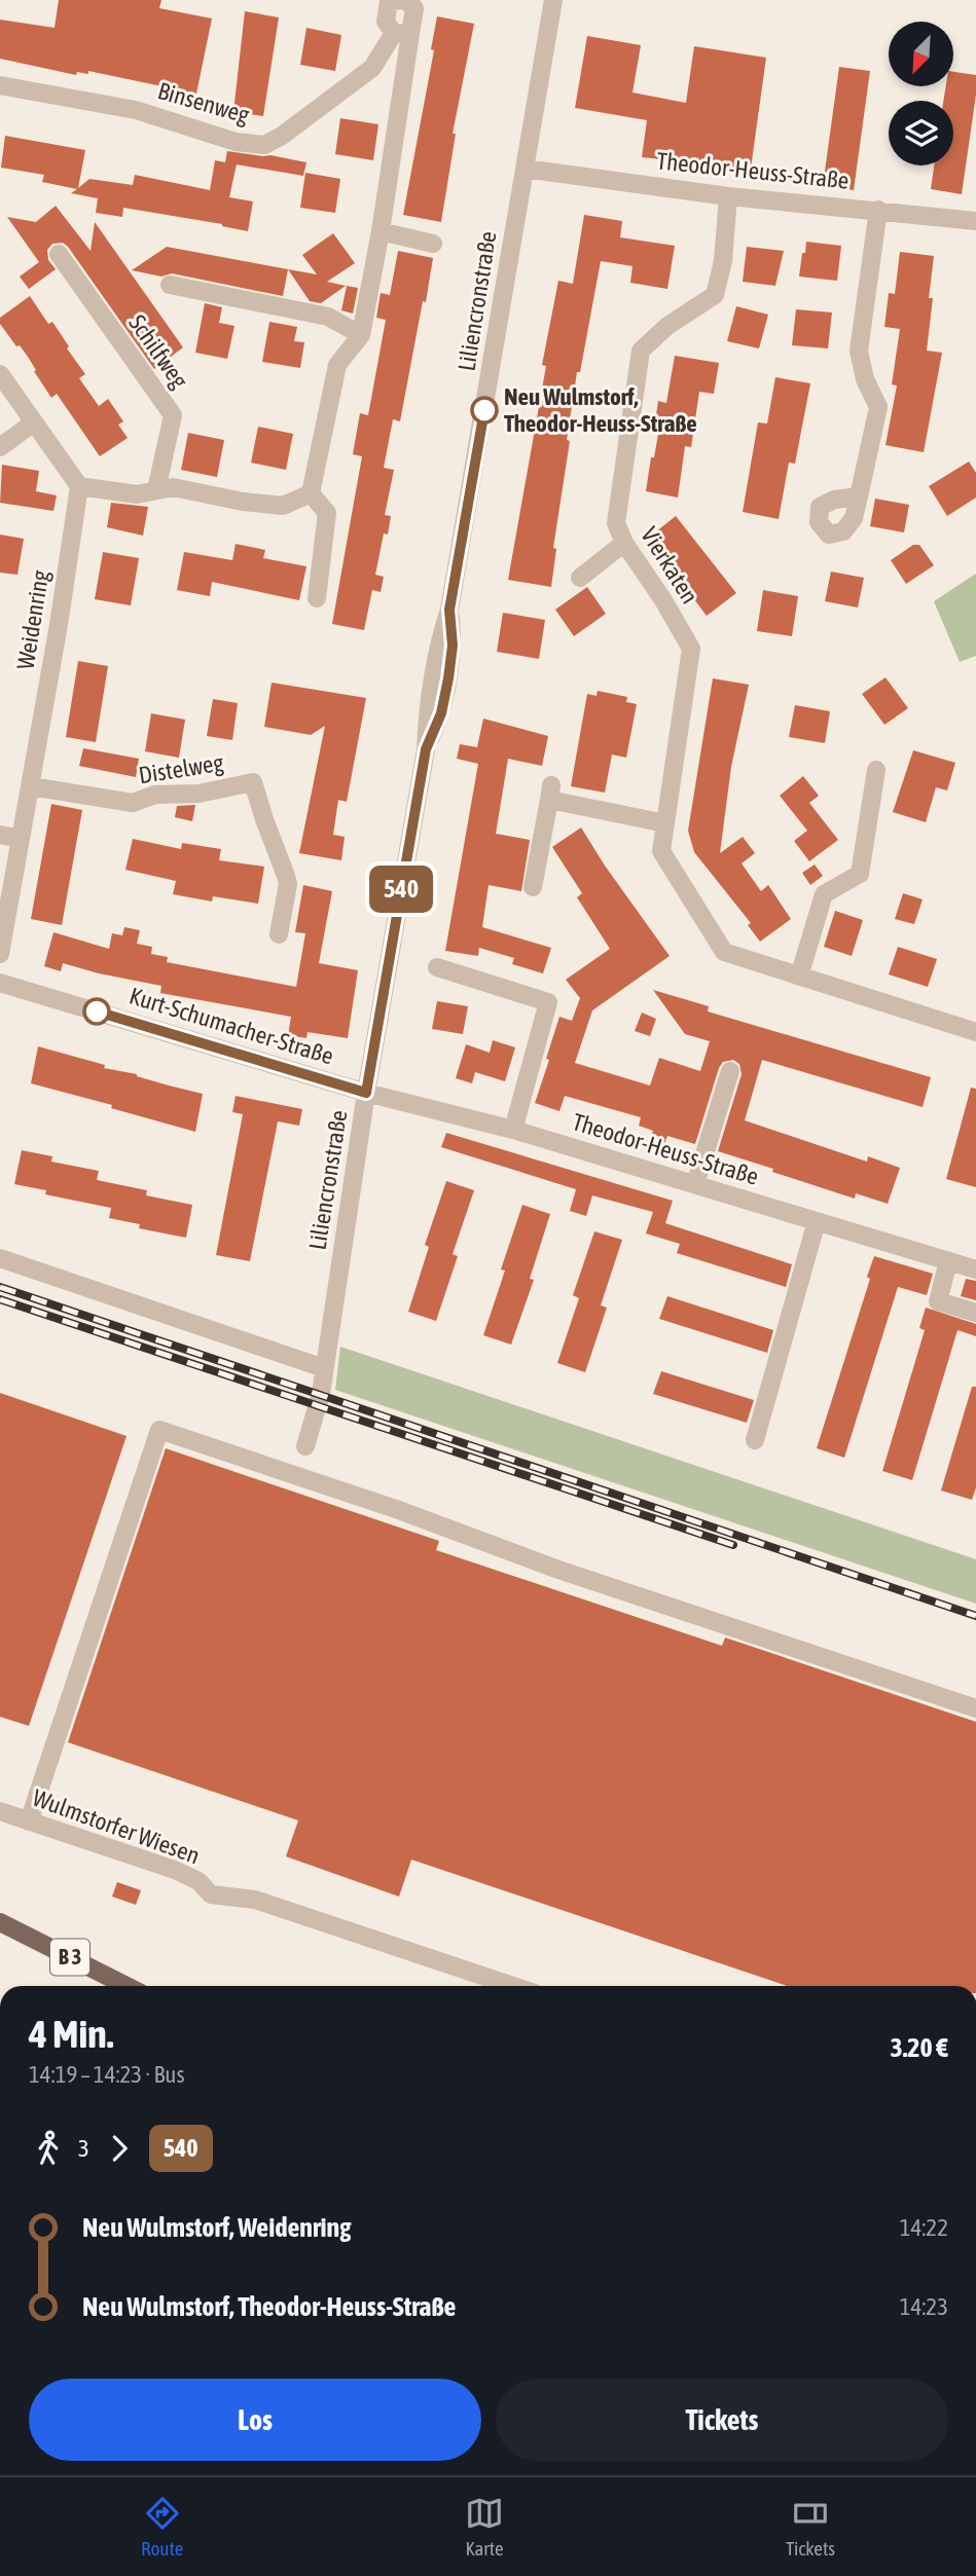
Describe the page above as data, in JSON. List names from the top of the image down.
{
  "streets": {
    "main road": ["B 3"],
    "street": [
      "Binsenweg",
      "Theodor-Heuss-Straße",
      "Liliencronstraße",
      "Schilfweg",
      "Vierkaten",
      "Weidenring",
      "Distelweg",
      "Kurt-Schumacher-Straße",
      "Wulmstorfer Wiesen"
    ]
  },
  "crossings": [
    ["Theodor-Heuss-Straße", "Liliencronstraße"],
    ["Theodor-Heuss-Straße", "Vierkaten"],
    ["Theodor-Heuss-Straße", "Kurt-Schumacher-Straße"],
    ["Liliencronstraße", "Kurt-Schumacher-Straße"],
    ["Weidenring", "Distelweg"]
  ],
  "places": ["Neu Wulmstorf, Theodor-Heuss-Straße"],
  "lines": ["bus line 540"],
  "north": "bottom left",
  "page": {
    "on_map": "540",
    "heading": ["4 Min.", "14:19 – 14:23 · Bus", "3.20 €"],
    "legs": ["3", "540"],
    "list": [
      {
        "name": "Neu Wulmstorf, Weidenring",
        "value": "14:22"
      },
      {
        "name": "Neu Wulmstorf, Theodor-Heuss-Straße",
        "value": "14:23"
      }
    ],
    "buttons": ["Los", "Tickets"],
    "tabs": ["Route", "Karte", "Tickets"]
  }
}
